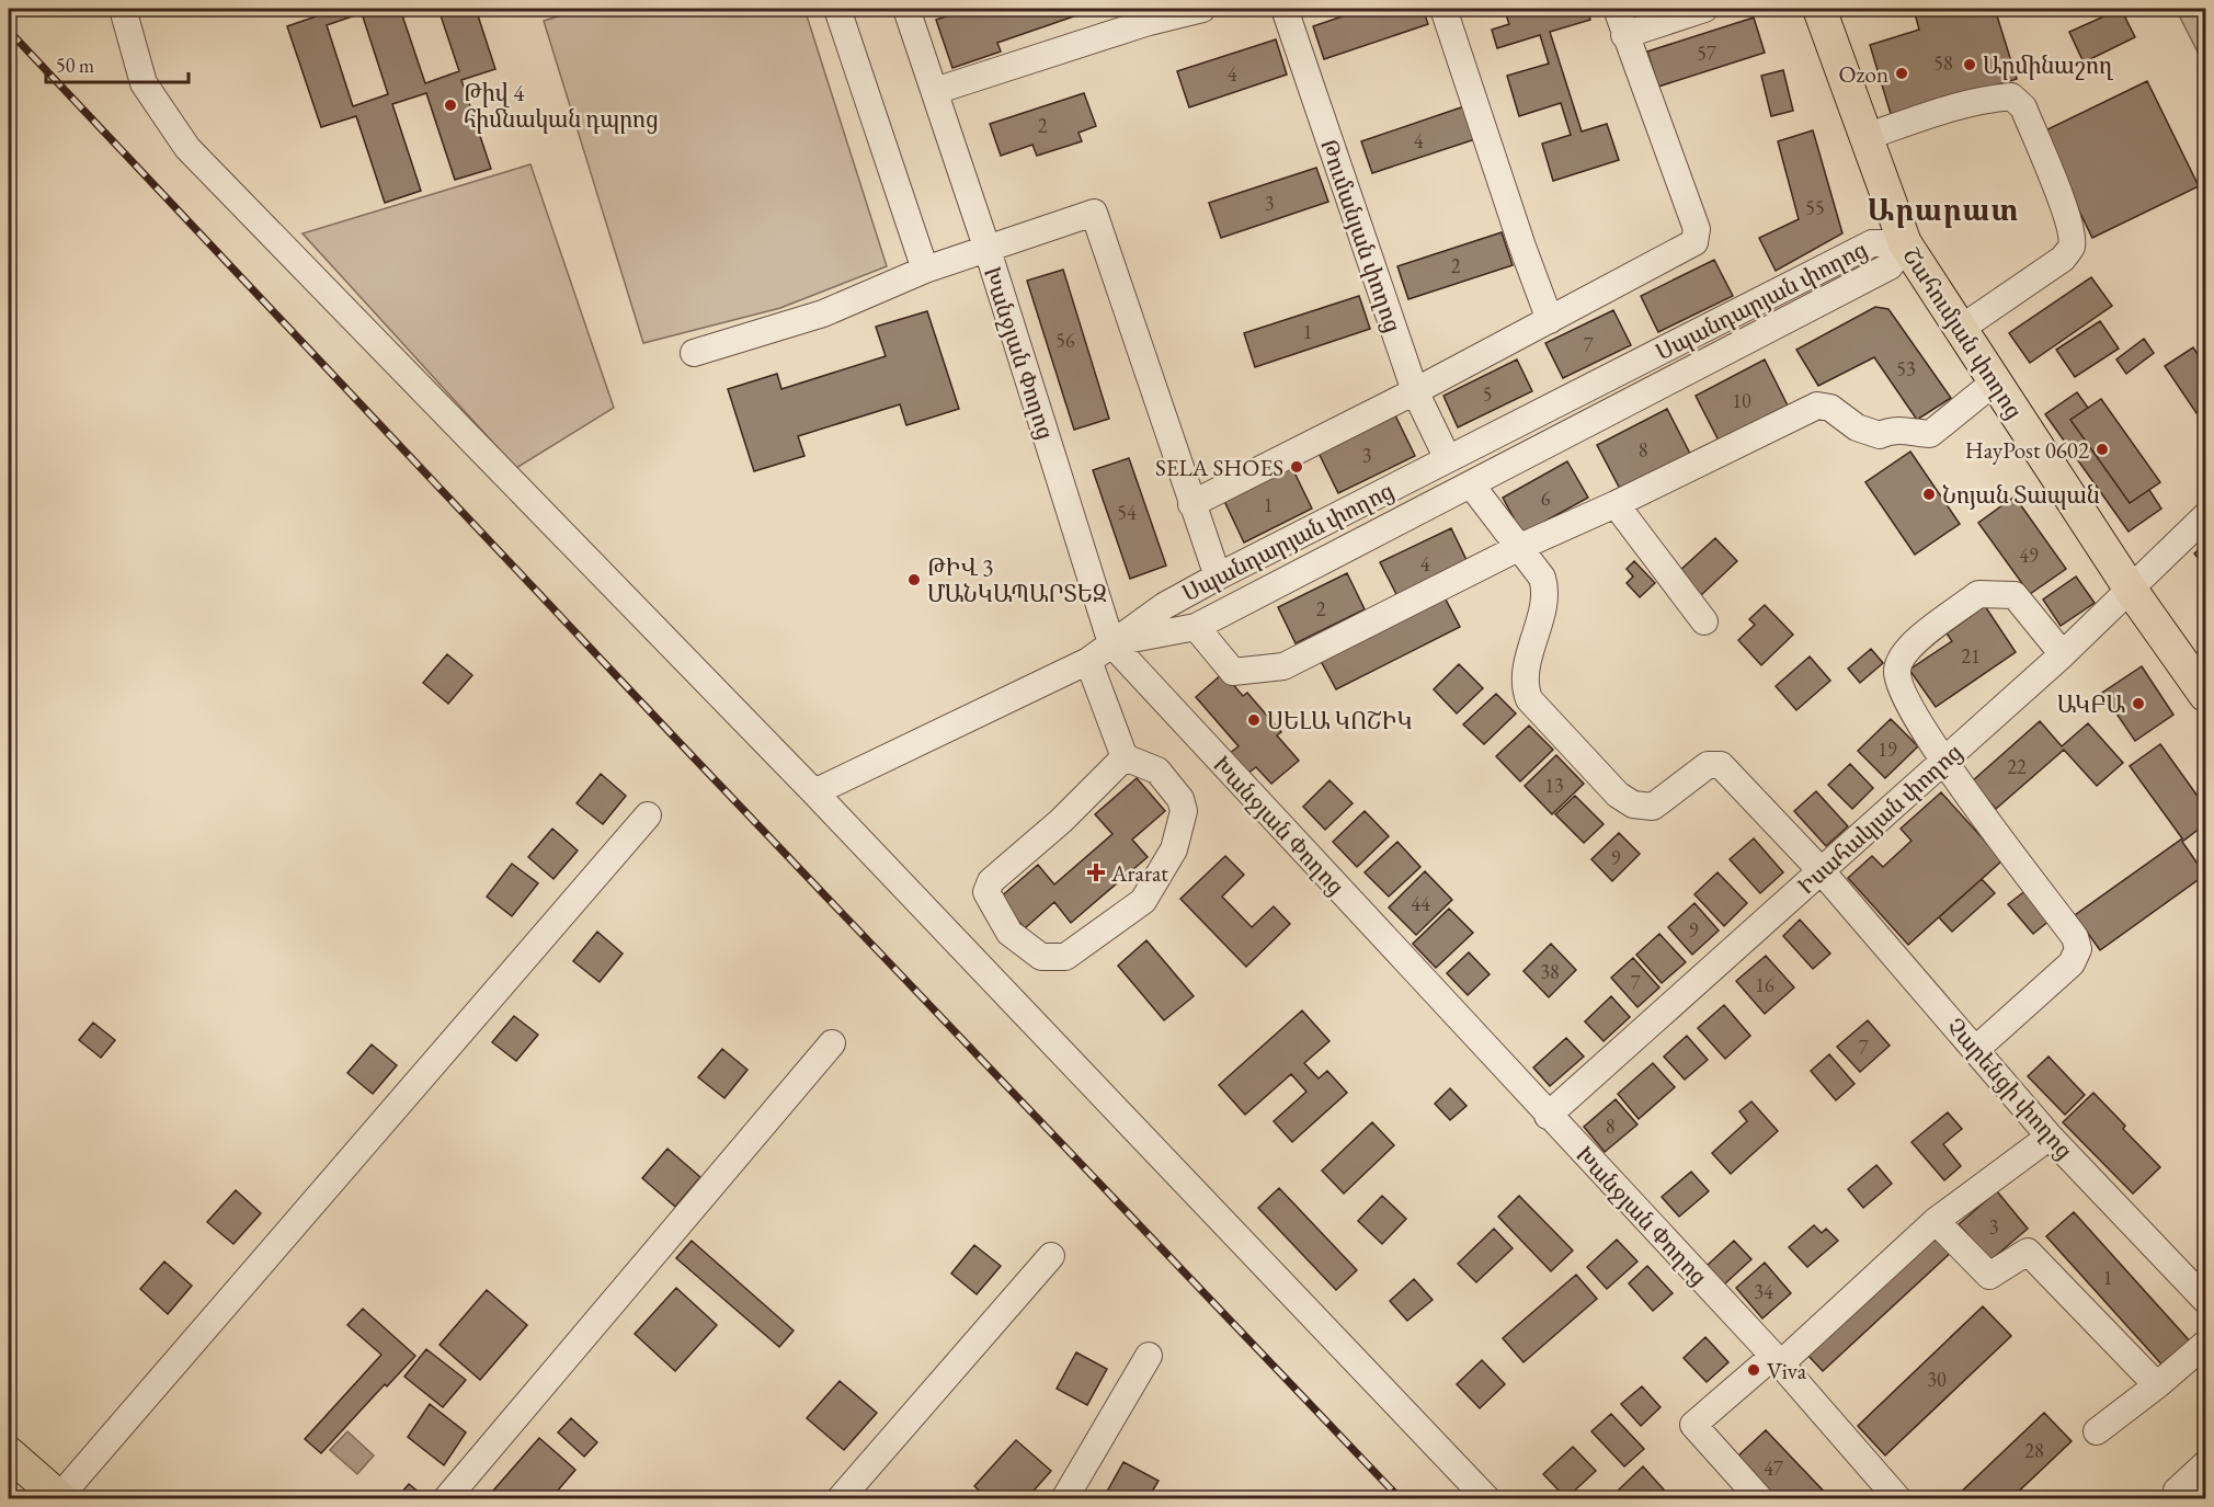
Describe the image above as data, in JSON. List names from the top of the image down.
{
  "streets": {
    "main road": ["Շահումյան փողոց"],
    "street": [
      "Թումանյան փողոց",
      "Սպանդարյան փողոց",
      "Խանջյան Փողոց",
      "Իսահակյան փողոց",
      "Չարենցի փողոց"
    ]
  },
  "crossings": [
    ["Թումանյան փողոց", "Սպանդարյան փողոց"],
    ["Սպանդարյան փողոց", "Շահումյան փողոց"],
    ["Սպանդարյան փողոց", "Խանջյան Փողոց"],
    ["Շահումյան փողոց", "Իսահակյան փողոց"],
    ["Խանջյան Փողոց", "Իսահակյան փողոց"],
    ["Իսահակյան փողոց", "Չարենցի փողոց"]
  ],
  "districts": ["Արարատ"],
  "places": {
    "other": [
      "Արմինաշող",
      "Ozon",
      "Թիվ 4 հիմնական դպրոց",
      "HayPost 0602",
      "SELA SHOES",
      "Նոյան Տապան",
      "ԹԻՎ 3 ՄԱՆԿԱՊԱՐՏԵԶ",
      "ԱԿԲԱ",
      "ՍԵԼԱ ԿՈՇԻԿ",
      "Viva"
    ],
    "health": ["Ararat"]
  },
  "house_numbers": [
    "57",
    "58",
    "4",
    "2",
    "4",
    "3",
    "55",
    "2",
    "1",
    "56",
    "7",
    "53",
    "5",
    "10",
    "8",
    "3",
    "6",
    "1",
    "54",
    "49",
    "4",
    "2",
    "21",
    "19",
    "22",
    "13",
    "9",
    "44",
    "9",
    "38",
    "7",
    "16",
    "7",
    "8",
    "3",
    "1",
    "34",
    "30",
    "28",
    "47"
  ],
  "scale_bar": "50 m"
}
